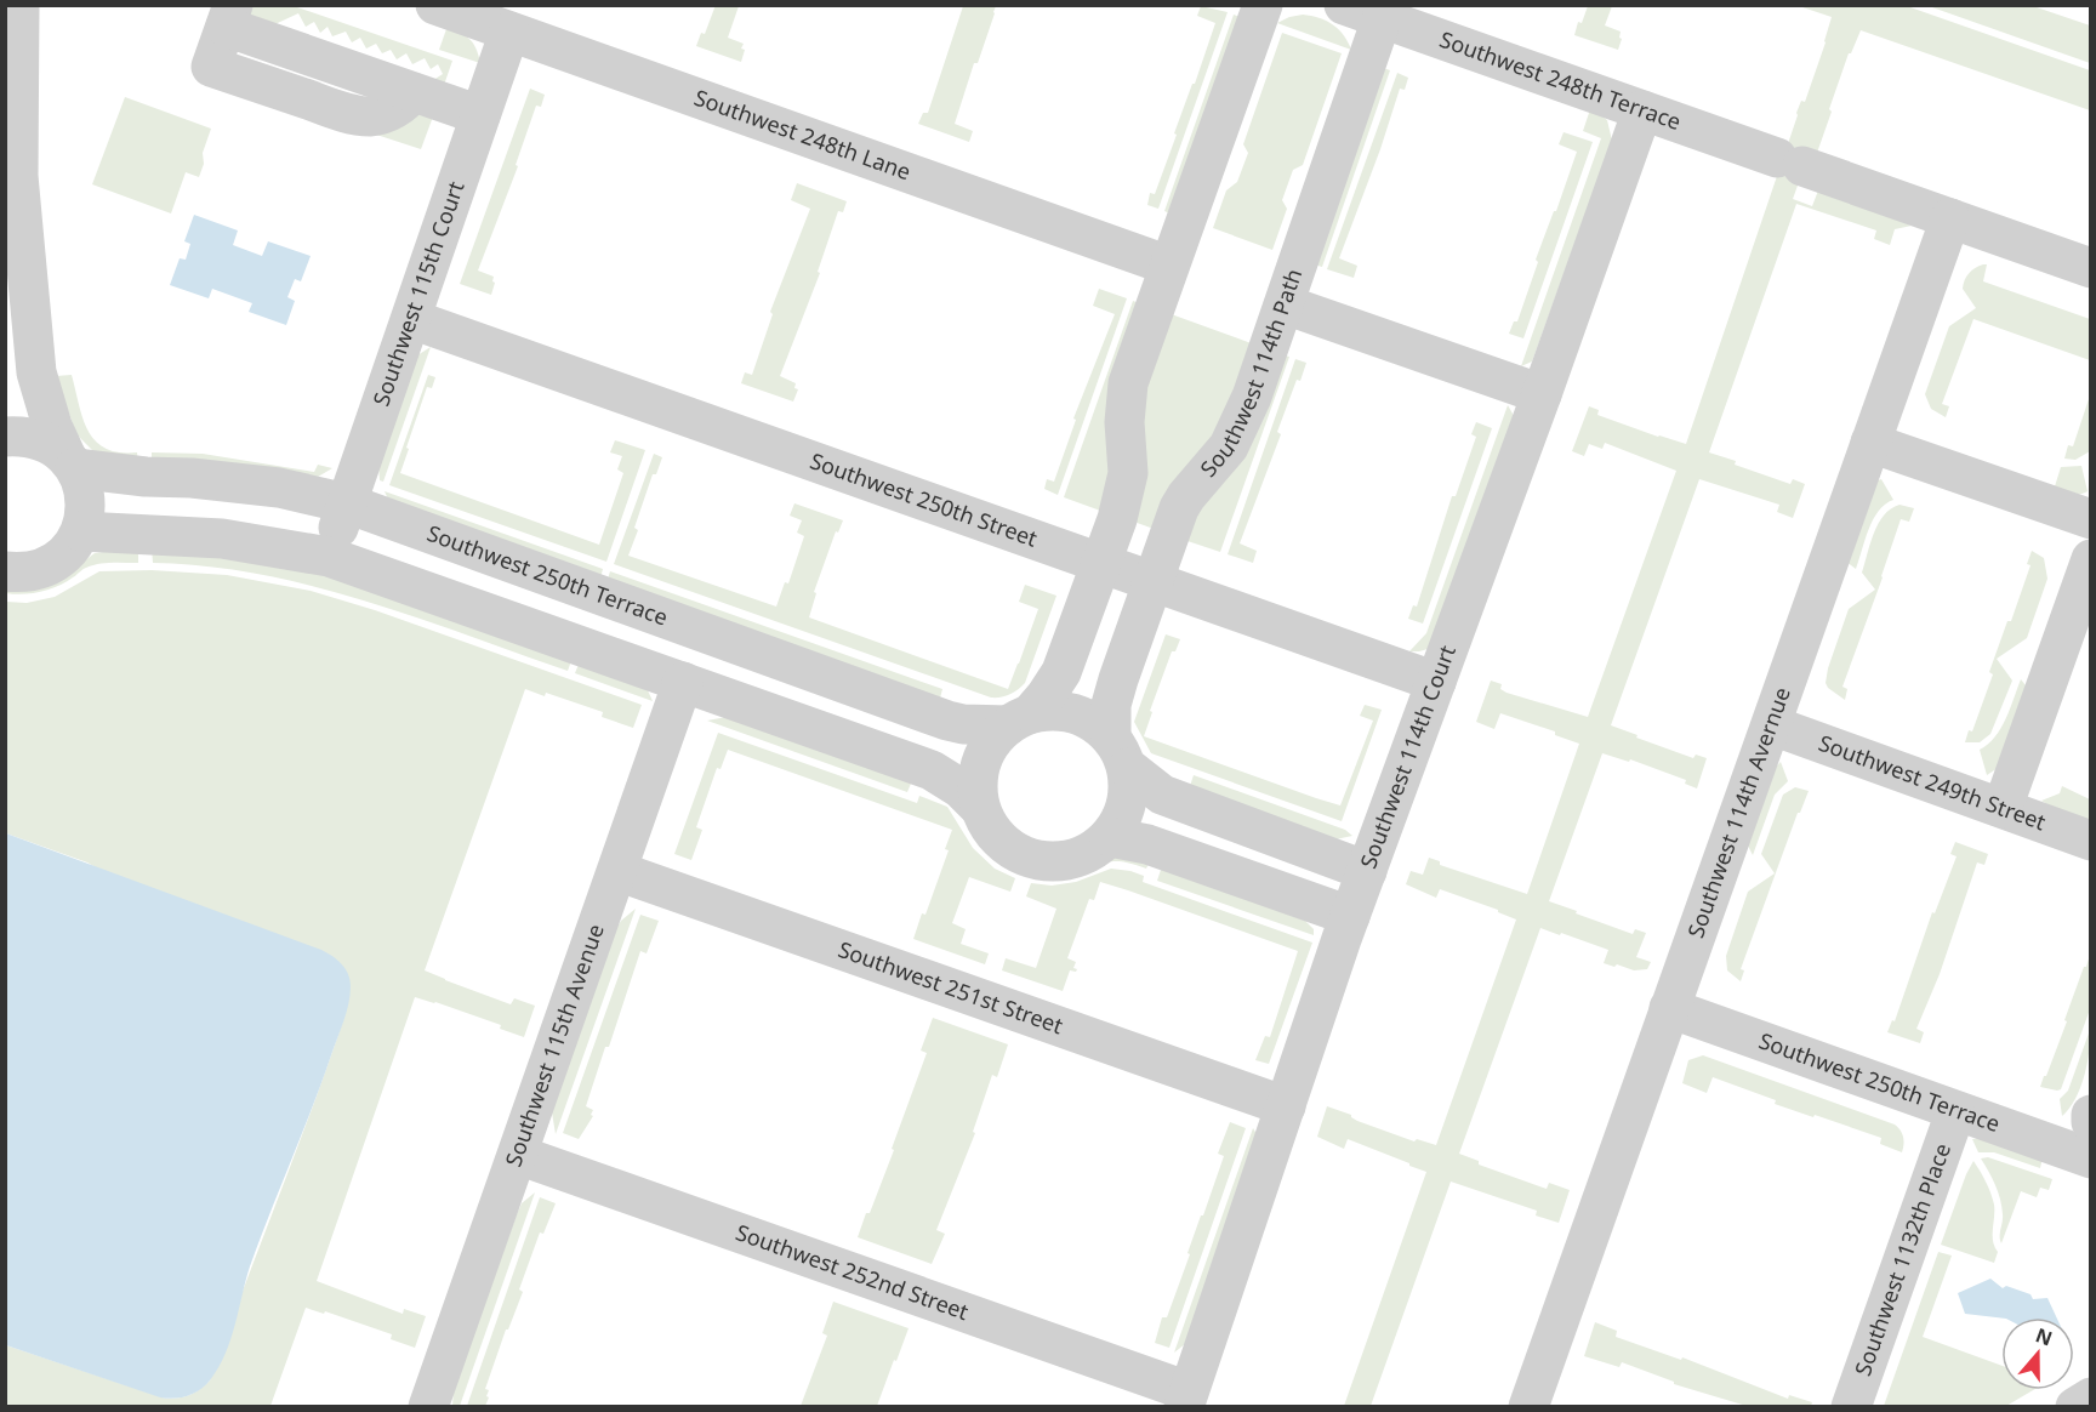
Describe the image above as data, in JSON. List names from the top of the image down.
{
  "streets": {
    "street": [
      "Southwest 248th Terrace",
      "Southwest 248th Lane",
      "Southwest 115th Court",
      "Southwest 114th Path",
      "Southwest 250th Street",
      "Southwest 250th Terrace",
      "Southwest 114th Court",
      "Southwest 249th Street",
      "Southwest 114th Avernue",
      "Southwest 251st Street",
      "Southwest 115th Avenue",
      "Southwest 1132th Place",
      "Southwest 252nd Street"
    ]
  },
  "crossings": [
    ["Southwest 248th Terrace", "Southwest 114th Path"],
    ["Southwest 248th Terrace", "Southwest 114th Court"],
    ["Southwest 248th Terrace", "Southwest 114th Avernue"],
    ["Southwest 248th Lane", "Southwest 115th Court"],
    ["Southwest 115th Court", "Southwest 250th Street"],
    ["Southwest 115th Court", "Southwest 250th Terrace"],
    ["Southwest 114th Path", "Southwest 250th Street"],
    ["Southwest 114th Path", "Southwest 250th Terrace"],
    ["Southwest 250th Street", "Southwest 114th Court"],
    ["Southwest 250th Terrace", "Southwest 114th Avernue"],
    ["Southwest 250th Terrace", "Southwest 1132th Place"],
    ["Southwest 114th Court", "Southwest 251st Street"],
    ["Southwest 114th Court", "Southwest 252nd Street"],
    ["Southwest 249th Street", "Southwest 114th Avernue"],
    ["Southwest 251st Street", "Southwest 115th Avenue"],
    ["Southwest 115th Avenue", "Southwest 252nd Street"]
  ],
  "north": "top"
}
